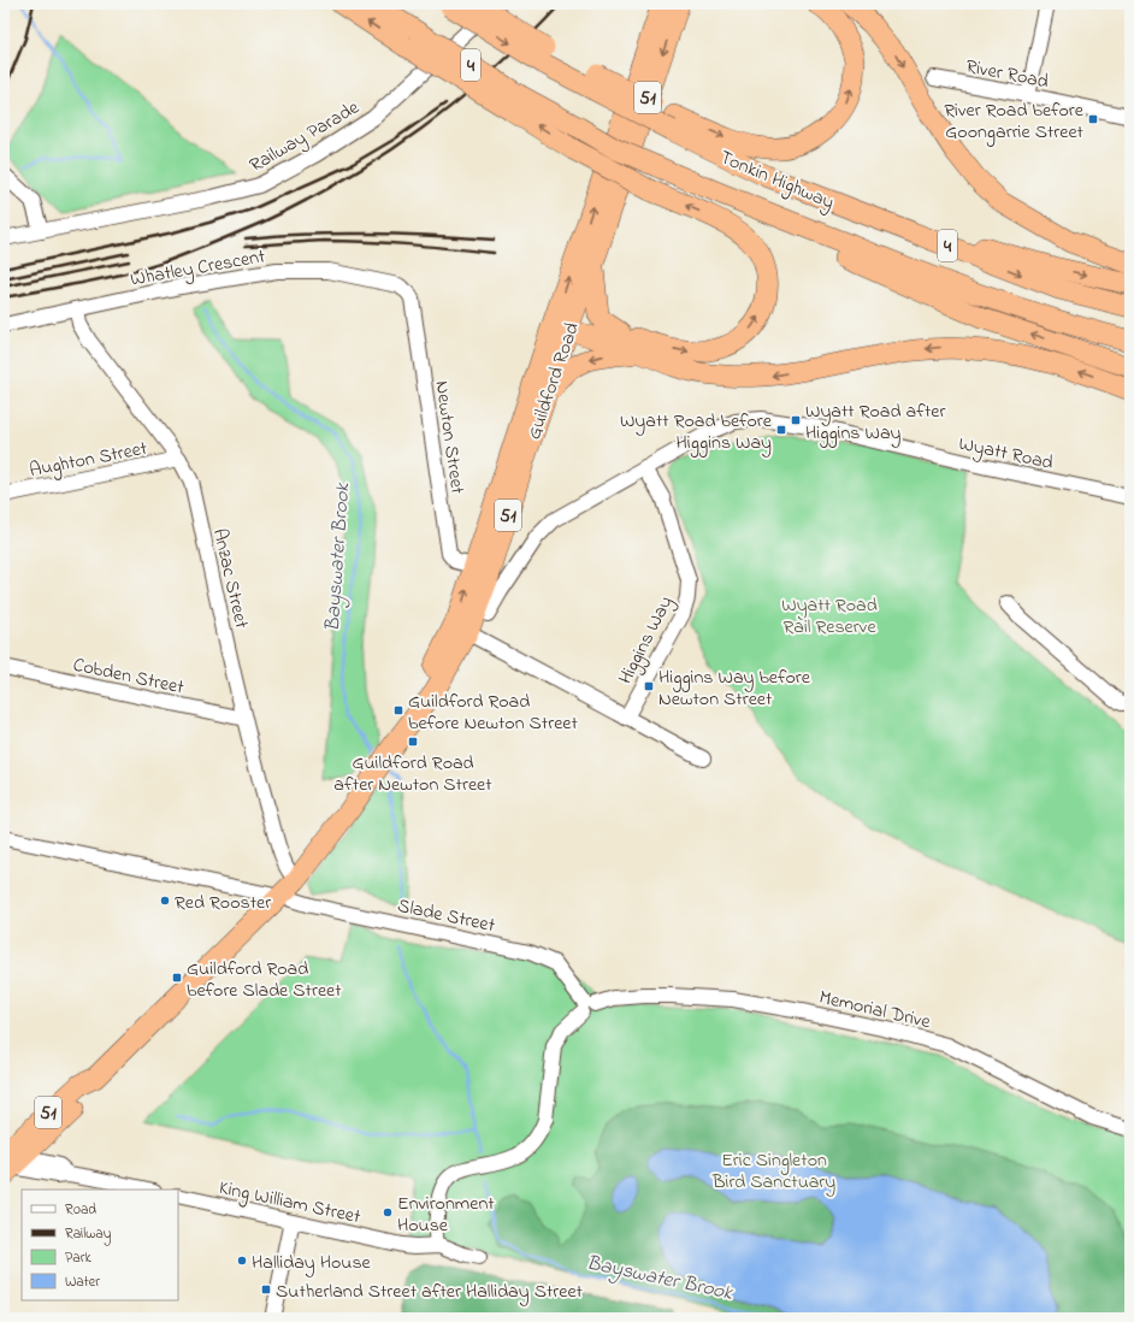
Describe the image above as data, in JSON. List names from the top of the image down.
{
  "streets": {
    "highway": [
      "4",
      "51",
      "Tonkin Highway",
      "Guildford Road"
    ],
    "street": [
      "River Road",
      "Railway Parade",
      "Whatley Crescent",
      "Newton Street",
      "Wyatt Road",
      "Aughton Street",
      "Anzac Street",
      "Higgins Way",
      "Cobden Street",
      "Slade Street",
      "Memorial Drive",
      "King William Street"
    ]
  },
  "crossings": [
    ["Whatley Crescent", "Newton Street"],
    ["Whatley Crescent", "Anzac Street"],
    ["Guildford Road", "Newton Street"],
    ["Guildford Road", "Anzac Street"],
    ["Guildford Road", "Slade Street"],
    ["Wyatt Road", "Higgins Way"],
    ["Aughton Street", "Anzac Street"],
    ["Anzac Street", "Cobden Street"],
    ["Anzac Street", "Slade Street"],
    ["Slade Street", "Memorial Drive"],
    ["Memorial Drive", "King William Street"]
  ],
  "water": ["Bayswater Brook"],
  "parks": ["Wyatt Road Rail Reserve", "Eric Singleton Bird Sanctuary"],
  "places": {
    "transit": [
      "River Road before Goongarrie Street",
      "Wyatt Road after Higgins Way",
      "Wyatt Road before Higgins Way",
      "Higgins Way before Newton Street",
      "Guildford Road before Newton Street",
      "Guildford Road after Newton Street",
      "Guildford Road before Slade Street",
      "Sutherland Street after Halliday Street"
    ],
    "other": ["Red Rooster", "Environment House", "Halliday House"]
  },
  "legend": [
    "Road",
    "Railway",
    "Park",
    "Water"
  ]
}
